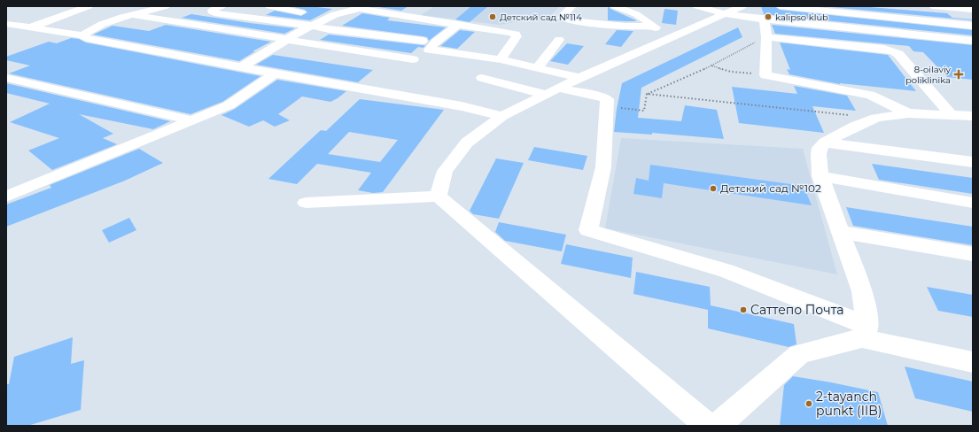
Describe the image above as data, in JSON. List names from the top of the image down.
{
  "places": {
    "other": [
      "Детский сад №114",
      "kalipso klub",
      "Детский сад №102",
      "Саттепо Почта",
      "2-tayanch punkt (IIB)"
    ],
    "health": ["8-oilaviy poliklinika"]
  }
}
